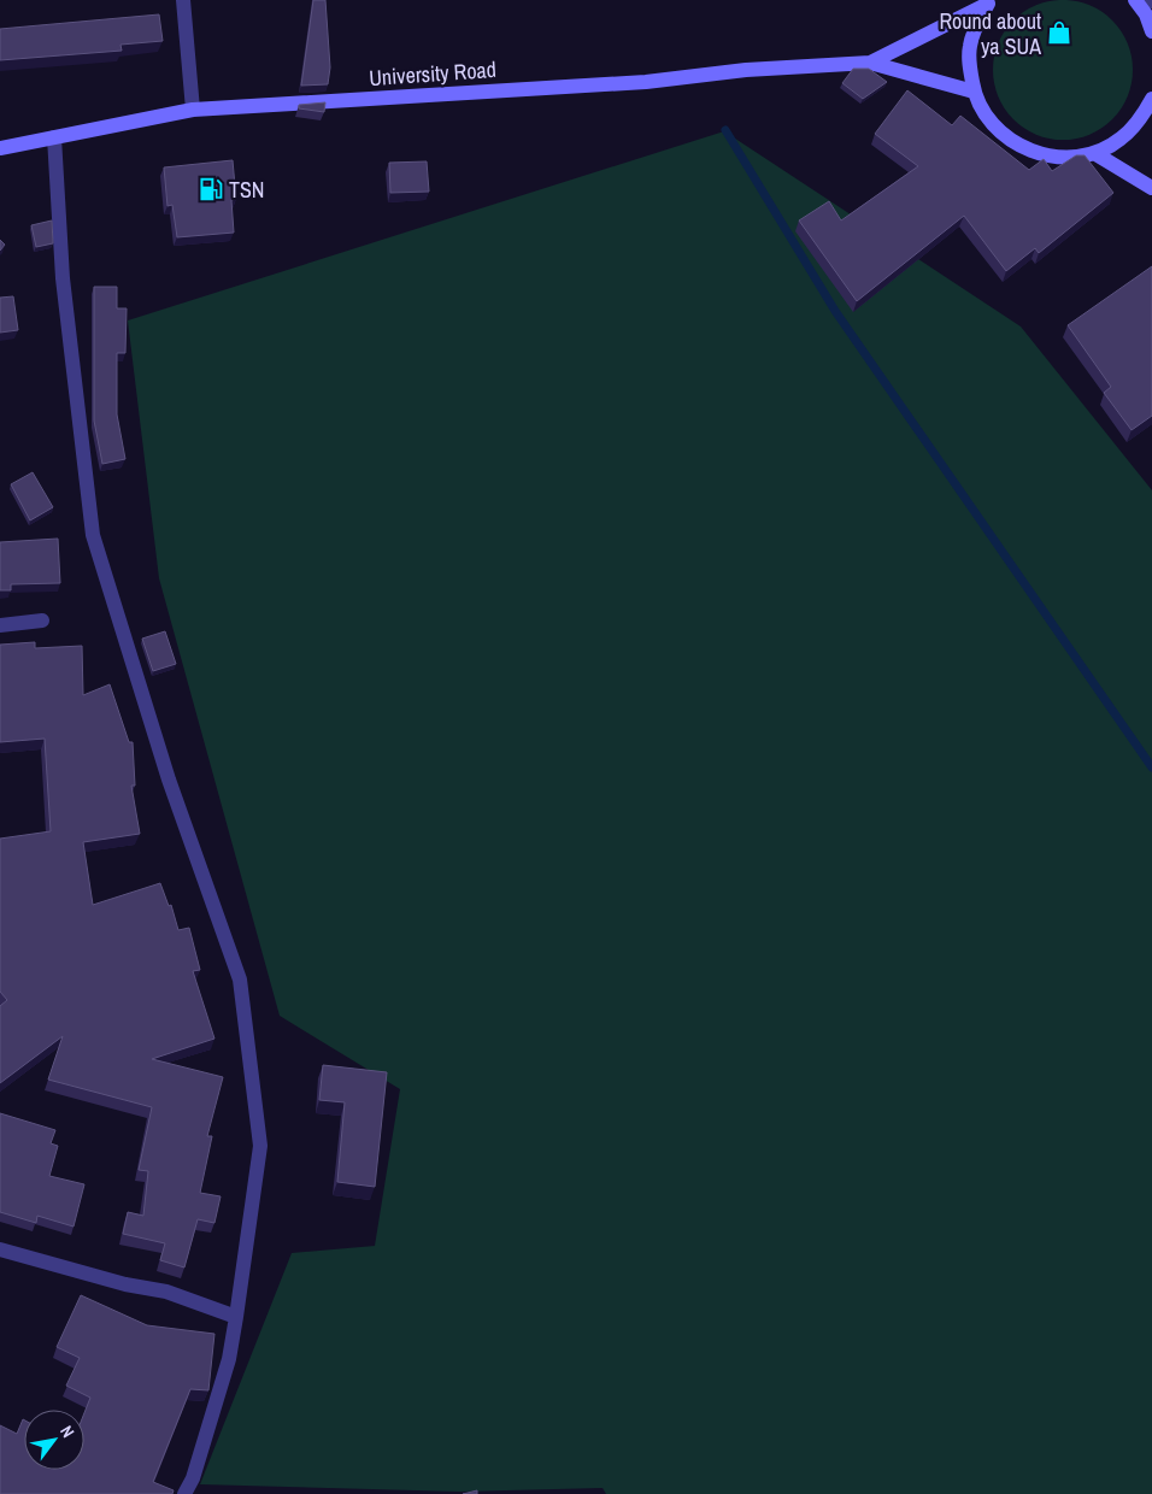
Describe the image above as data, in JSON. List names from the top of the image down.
{
  "streets": {
    "main road": ["University Road"]
  },
  "places": {
    "shop": ["Round about ya SUA"],
    "fuel station": ["TSN"]
  },
  "north": "top right"
}
